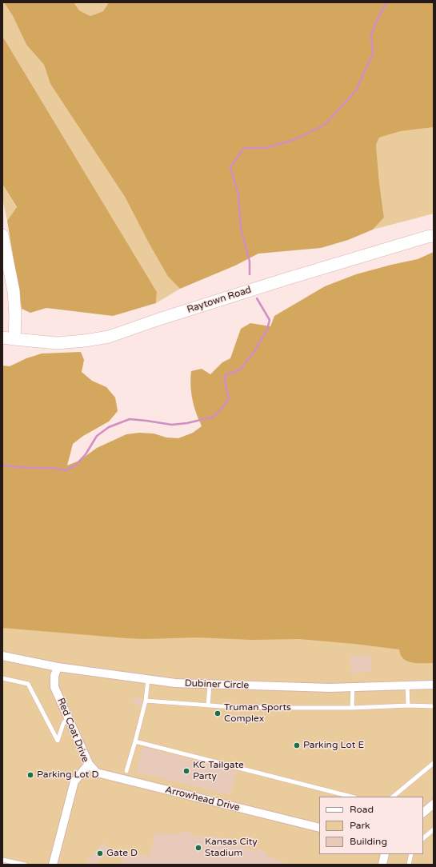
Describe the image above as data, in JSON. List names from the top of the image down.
{
  "streets": {
    "main road": ["Raytown Road"],
    "street": ["Dubiner Circle", "Red Coat Drive", "Arrowhead Drive"]
  },
  "crossings": [
    ["Dubiner Circle", "Red Coat Drive"],
    ["Red Coat Drive", "Arrowhead Drive"]
  ],
  "places": [
    "Truman Sports Complex",
    "Parking Lot E",
    "KC Tailgate Party",
    "Parking Lot D",
    "Kansas City Stadium",
    "Gate D"
  ],
  "legend": ["Road", "Park", "Building"]
}
